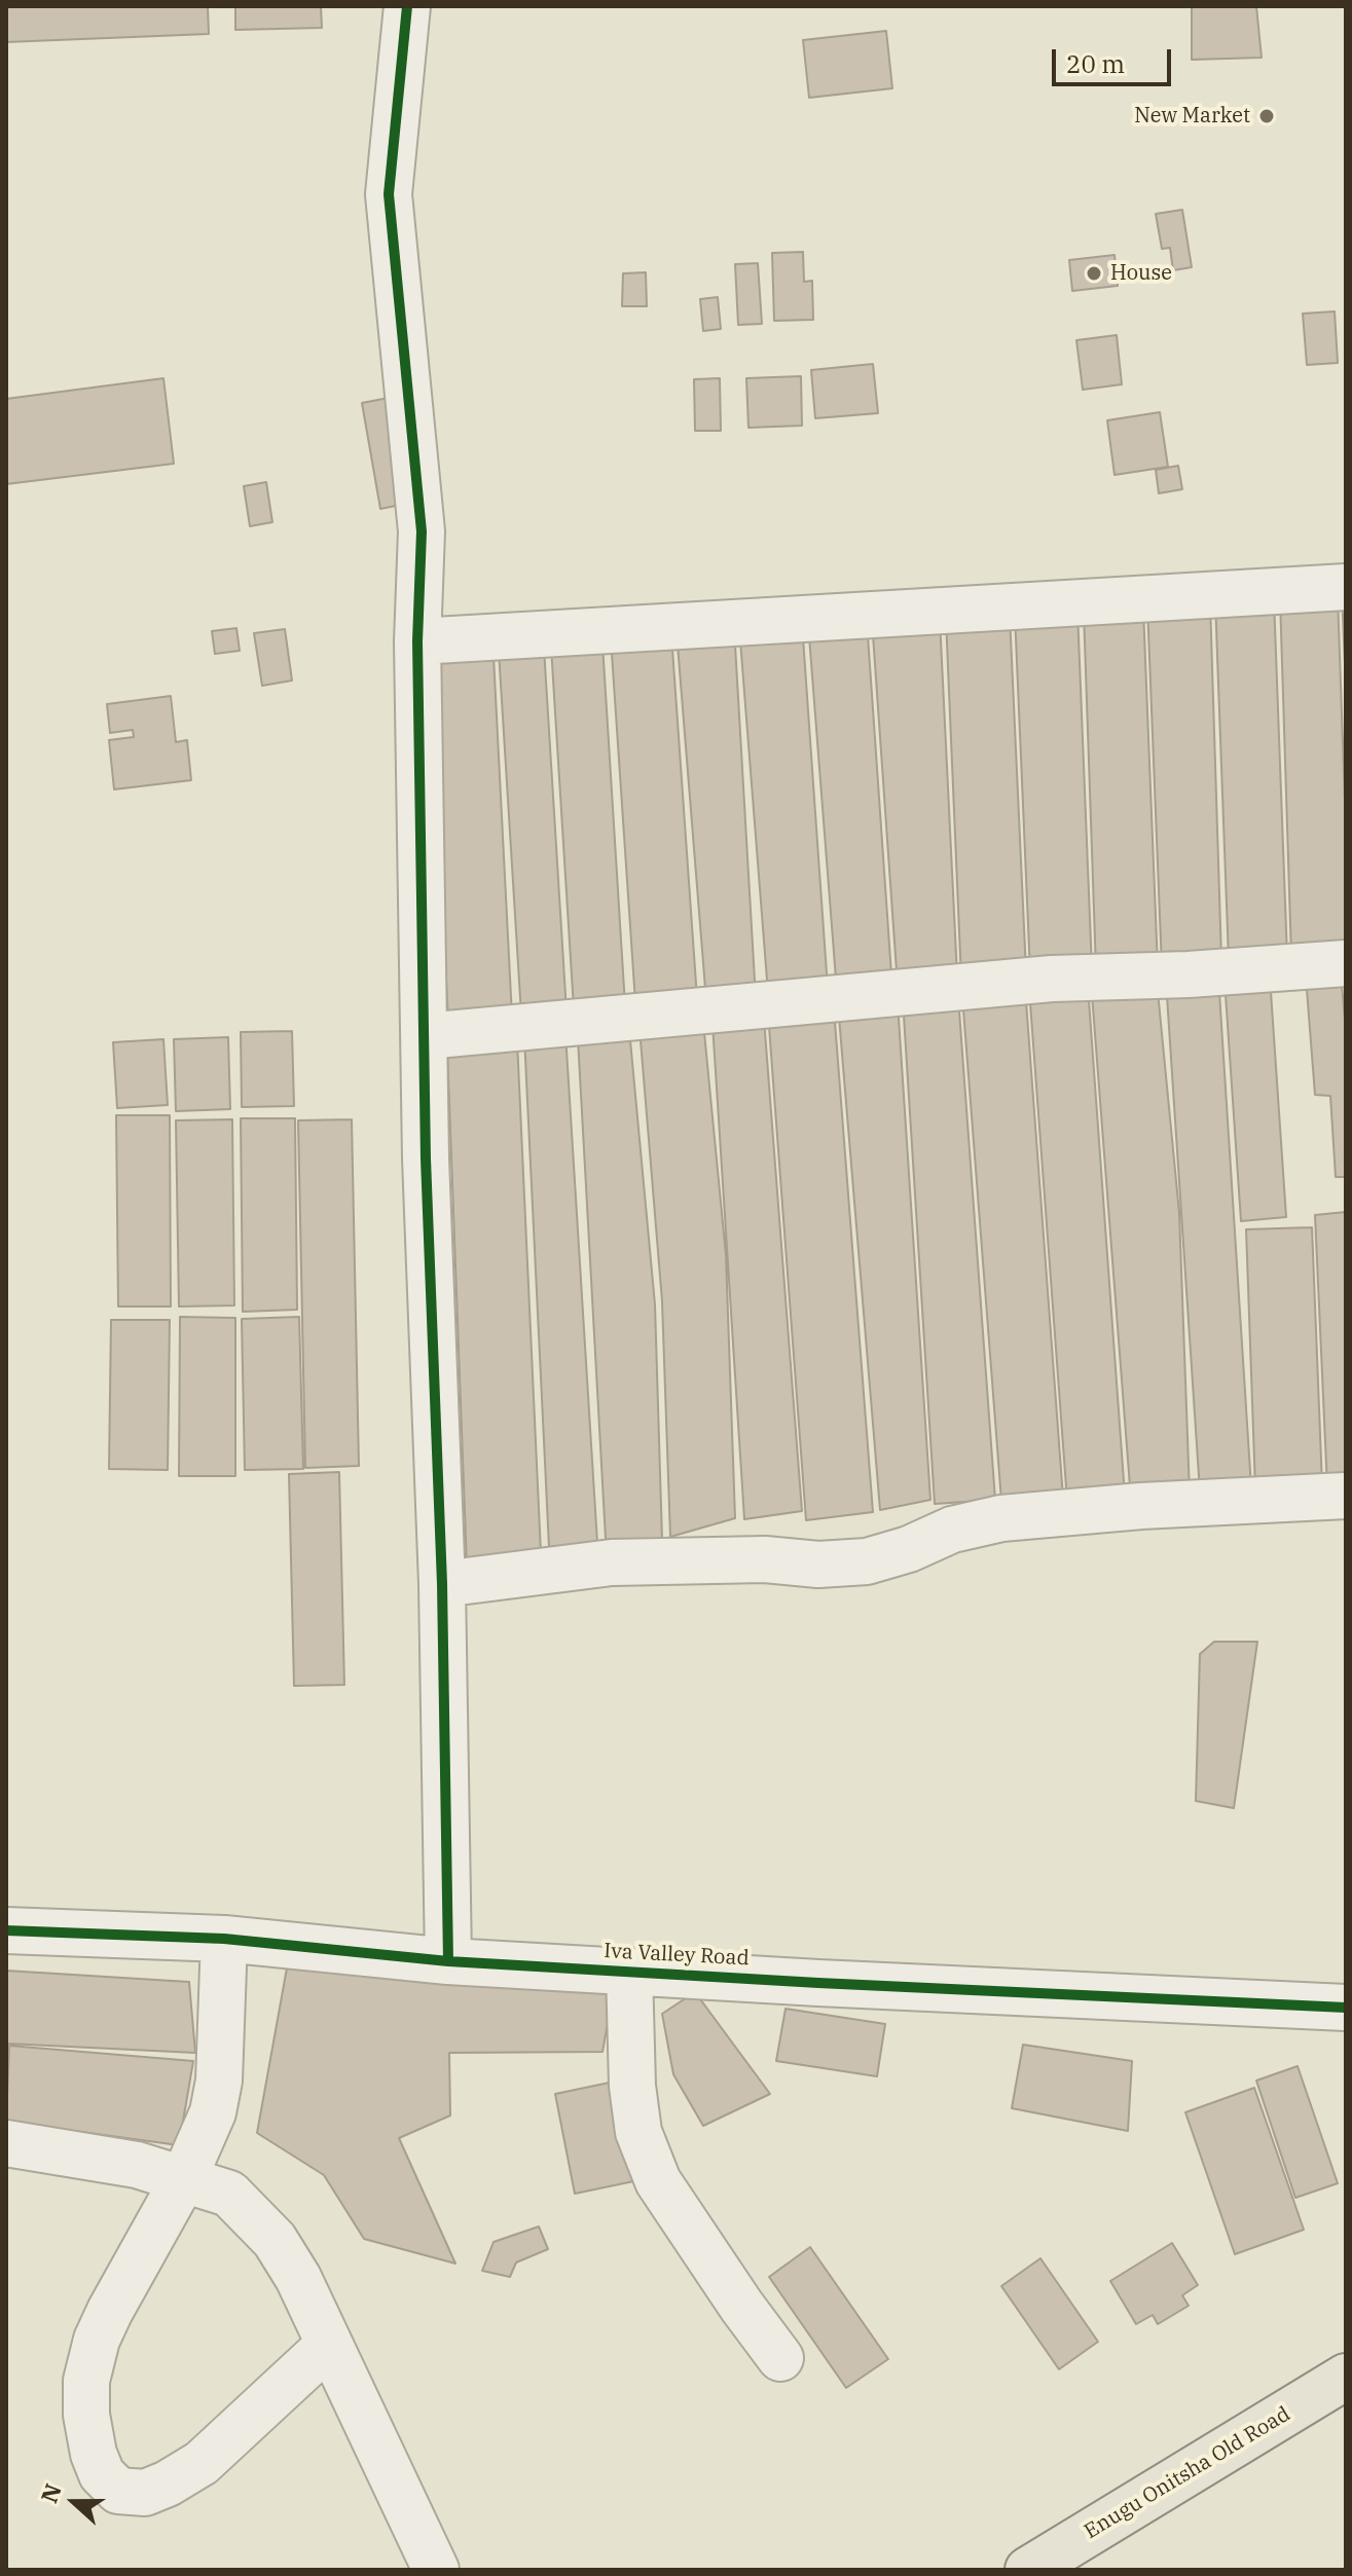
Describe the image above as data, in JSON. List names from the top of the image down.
{
  "streets": {
    "main road": ["Enugu Onitsha Old Road"],
    "street": ["Iva Valley Road"]
  },
  "places": ["New Market", "House"],
  "scale_bar": "20 m",
  "north": "left"
}
